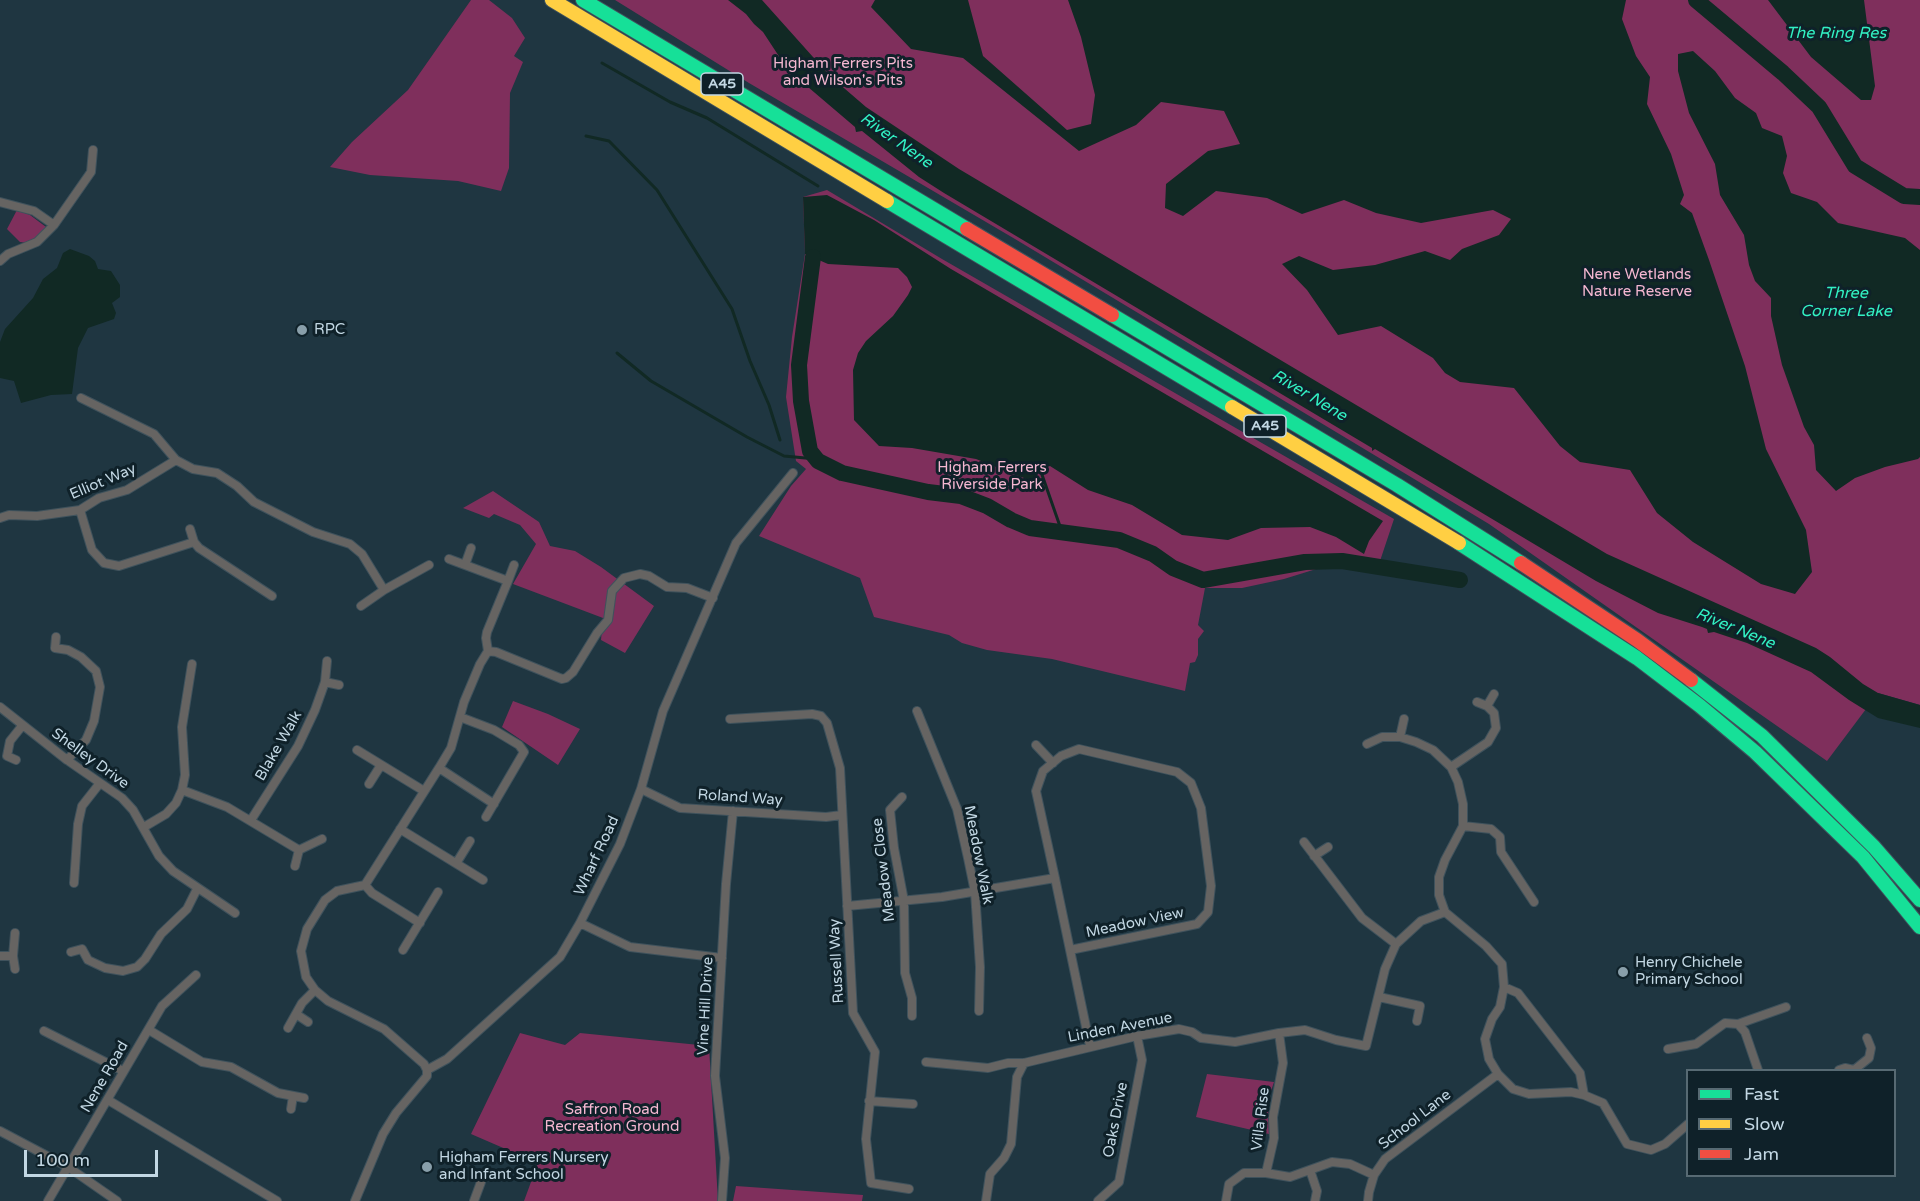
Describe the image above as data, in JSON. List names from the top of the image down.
{
  "streets": {
    "highway": ["A45"],
    "street": [
      "Elliot Way",
      "Blake Walk",
      "Shelley Drive",
      "Roland Way",
      "Meadow Walk",
      "Wharf Road",
      "Meadow Close",
      "Meadow View",
      "Russell Way",
      "Vine Hill Drive",
      "Linden Avenue",
      "Nene Road",
      "Villa Rise",
      "Oaks Drive",
      "School Lane"
    ]
  },
  "crossings": [
    ["Roland Way", "Wharf Road"],
    ["Roland Way", "Russell Way"],
    ["Roland Way", "Vine Hill Drive"],
    ["Meadow View", "Linden Avenue"],
    ["Linden Avenue", "Villa Rise"],
    ["Linden Avenue", "Oaks Drive"]
  ],
  "water": ["The Ring Res", "River Nene", "Three Corner Lake"],
  "parks": [
    "Higham Ferrers Pits and Wilson's Pits",
    "Nene Wetlands Nature Reserve",
    "Higham Ferrers Riverside Park",
    "Saffron Road Recreation Ground"
  ],
  "places": ["RPC", "Henry Chichele Primary School", "Higham Ferrers Nursery and Infant School"],
  "legend": ["Fast", "Slow", "Jam"],
  "scale_bar": "100 m"
}
